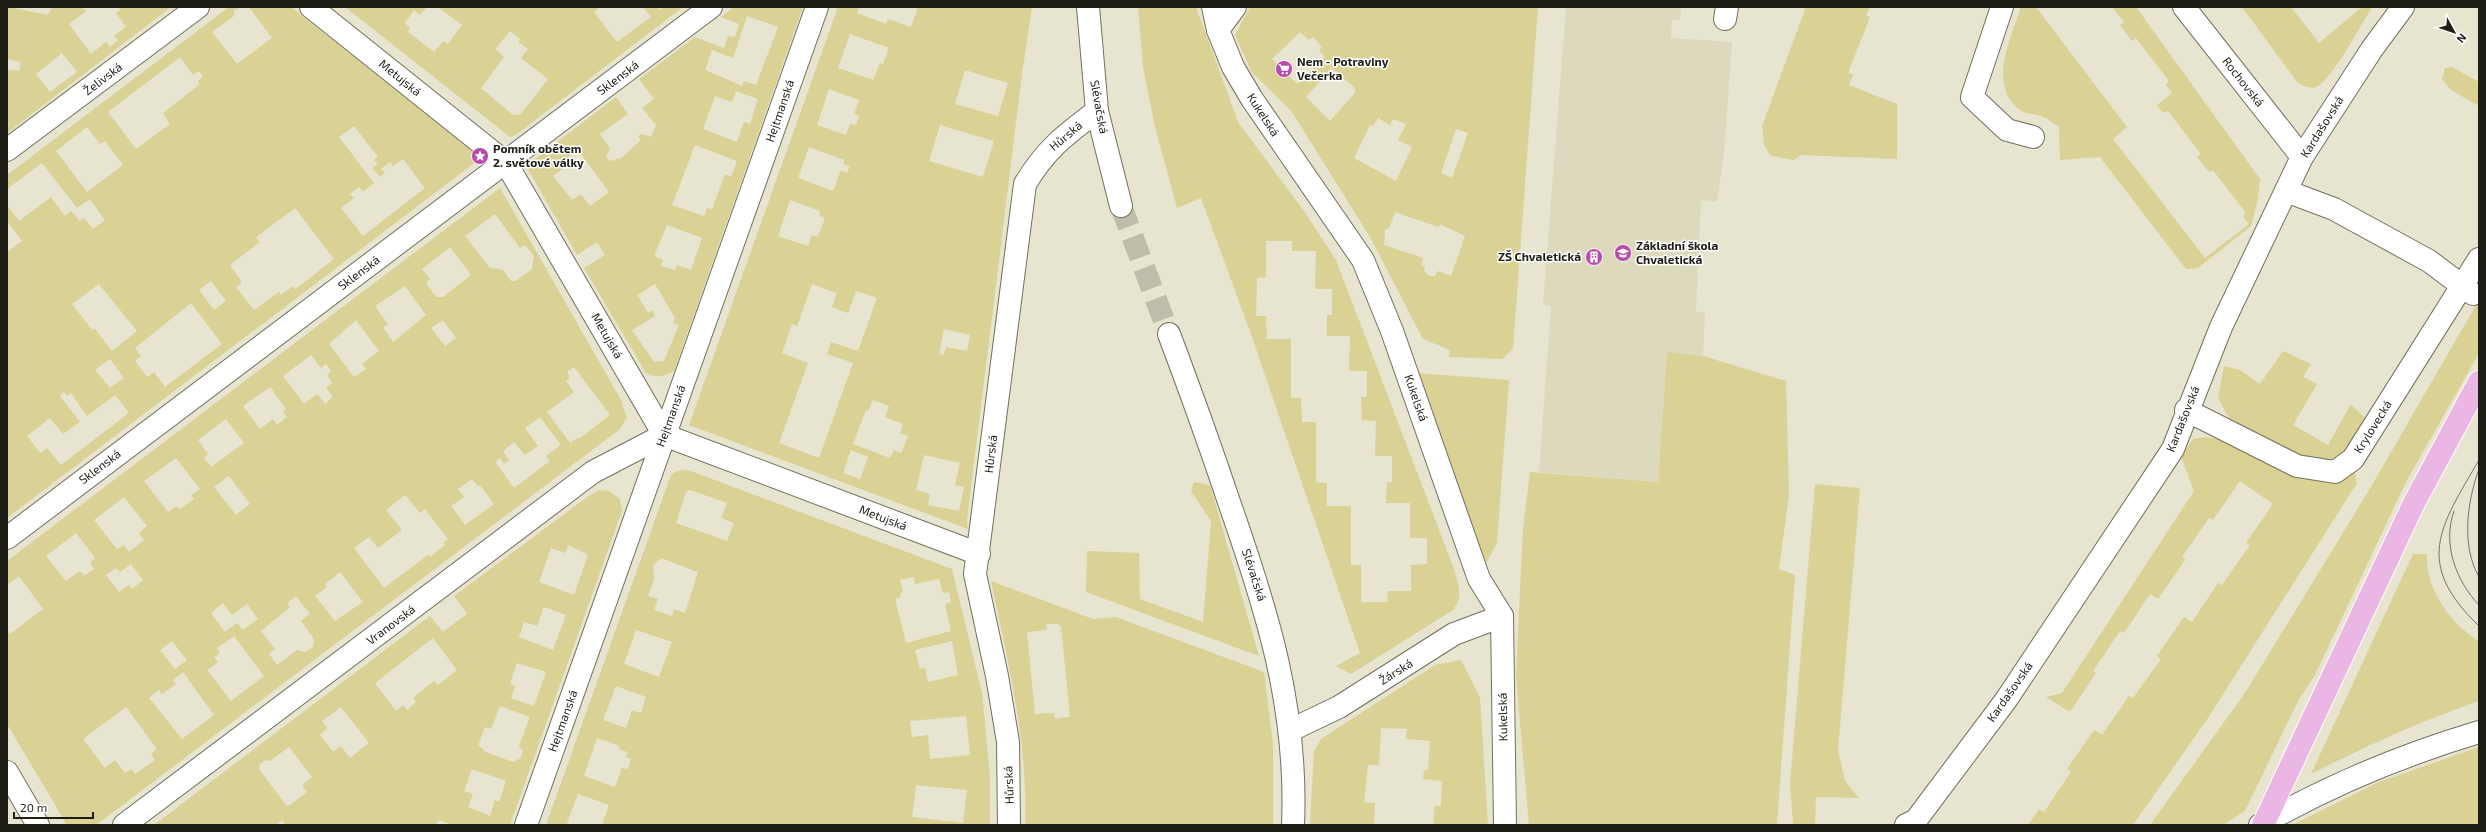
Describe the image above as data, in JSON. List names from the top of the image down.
{
  "streets": {
    "street": [
      "Metujská",
      "Sklenská",
      "Želivská",
      "Rochovská",
      "Slévačská",
      "Hejtmanská",
      "Kukelská",
      "Kardašovská",
      "Hůrská",
      "Krylovecká",
      "Vranovská",
      "Žárská"
    ]
  },
  "crossings": [
    ["Metujská", "Sklenská"],
    ["Metujská", "Hejtmanská"],
    ["Metujská", "Hůrská"],
    ["Metujská", "Vranovská"],
    ["Rochovská", "Kardašovská"],
    ["Slévačská", "Hůrská"],
    ["Slévačská", "Žárská"],
    ["Hejtmanská", "Vranovská"],
    ["Kukelská", "Žárská"],
    ["Kardašovská", "Krylovecká"]
  ],
  "places": {
    "supermarket": ["Nem - Potraviny Večerka"],
    "place": ["Pomník obětem 2. světové války"],
    "school or university": ["Základní škola Chvaletická"],
    "building": ["ZŠ Chvaletická"]
  },
  "scale_bar": "20 m",
  "north": "bottom right"
}
